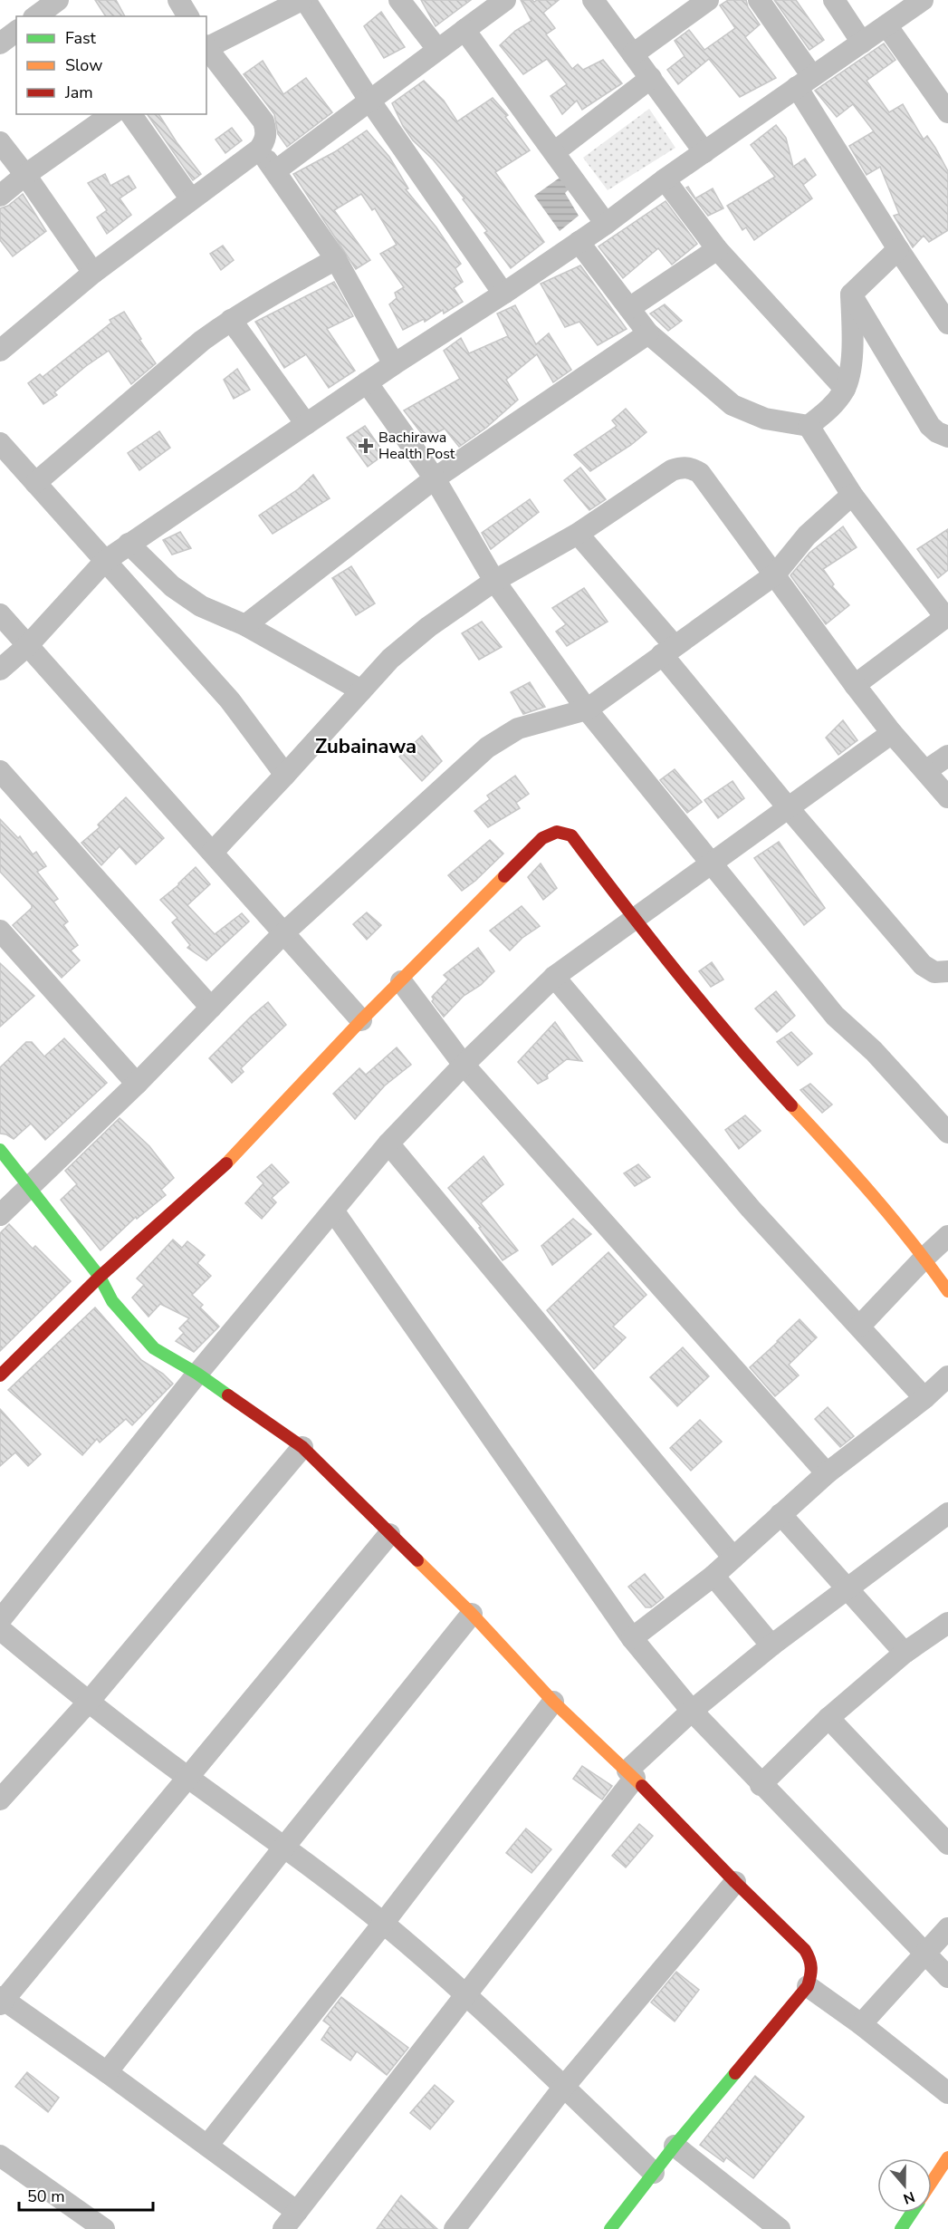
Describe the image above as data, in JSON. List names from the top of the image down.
{
  "districts": ["Zubainawa"],
  "places": {
    "health": ["Bachirawa Health Post"]
  },
  "legend": ["Fast", "Slow", "Jam"],
  "scale_bar": "50 m",
  "north": "bottom"
}
